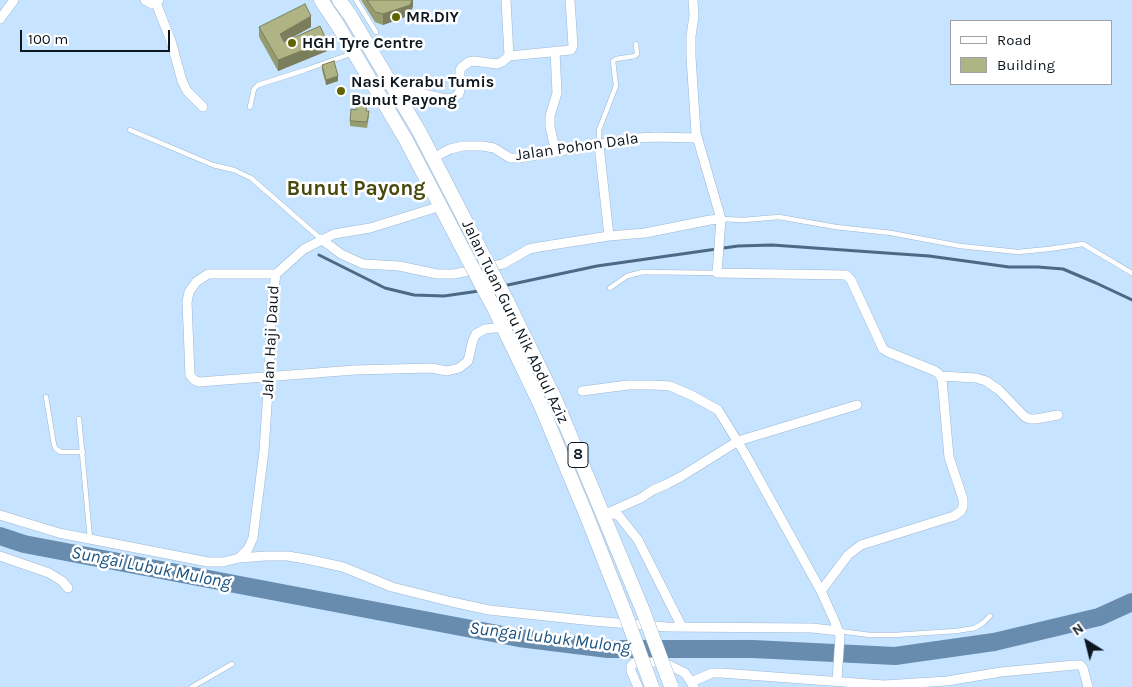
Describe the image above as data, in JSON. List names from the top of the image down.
{
  "streets": {
    "main road": ["Jalan Tuan Guru Nik Abdul Aziz", "8"],
    "street": ["Jalan Pohon Dala", "Jalan Haji Daud"]
  },
  "crossings": [
    ["Jalan Pohon Dala", "Jalan Tuan Guru Nik Abdul Aziz"],
    ["Jalan Tuan Guru Nik Abdul Aziz", "Jalan Haji Daud"]
  ],
  "districts": ["Bunut Payong"],
  "water": ["Sungai Lubuk Mulong"],
  "places": ["MR.DIY", "HGH Tyre Centre", "Nasi Kerabu Tumis Bunut Payong"],
  "legend": ["Road", "Building"],
  "scale_bar": "100 m",
  "north": "top left"
}
